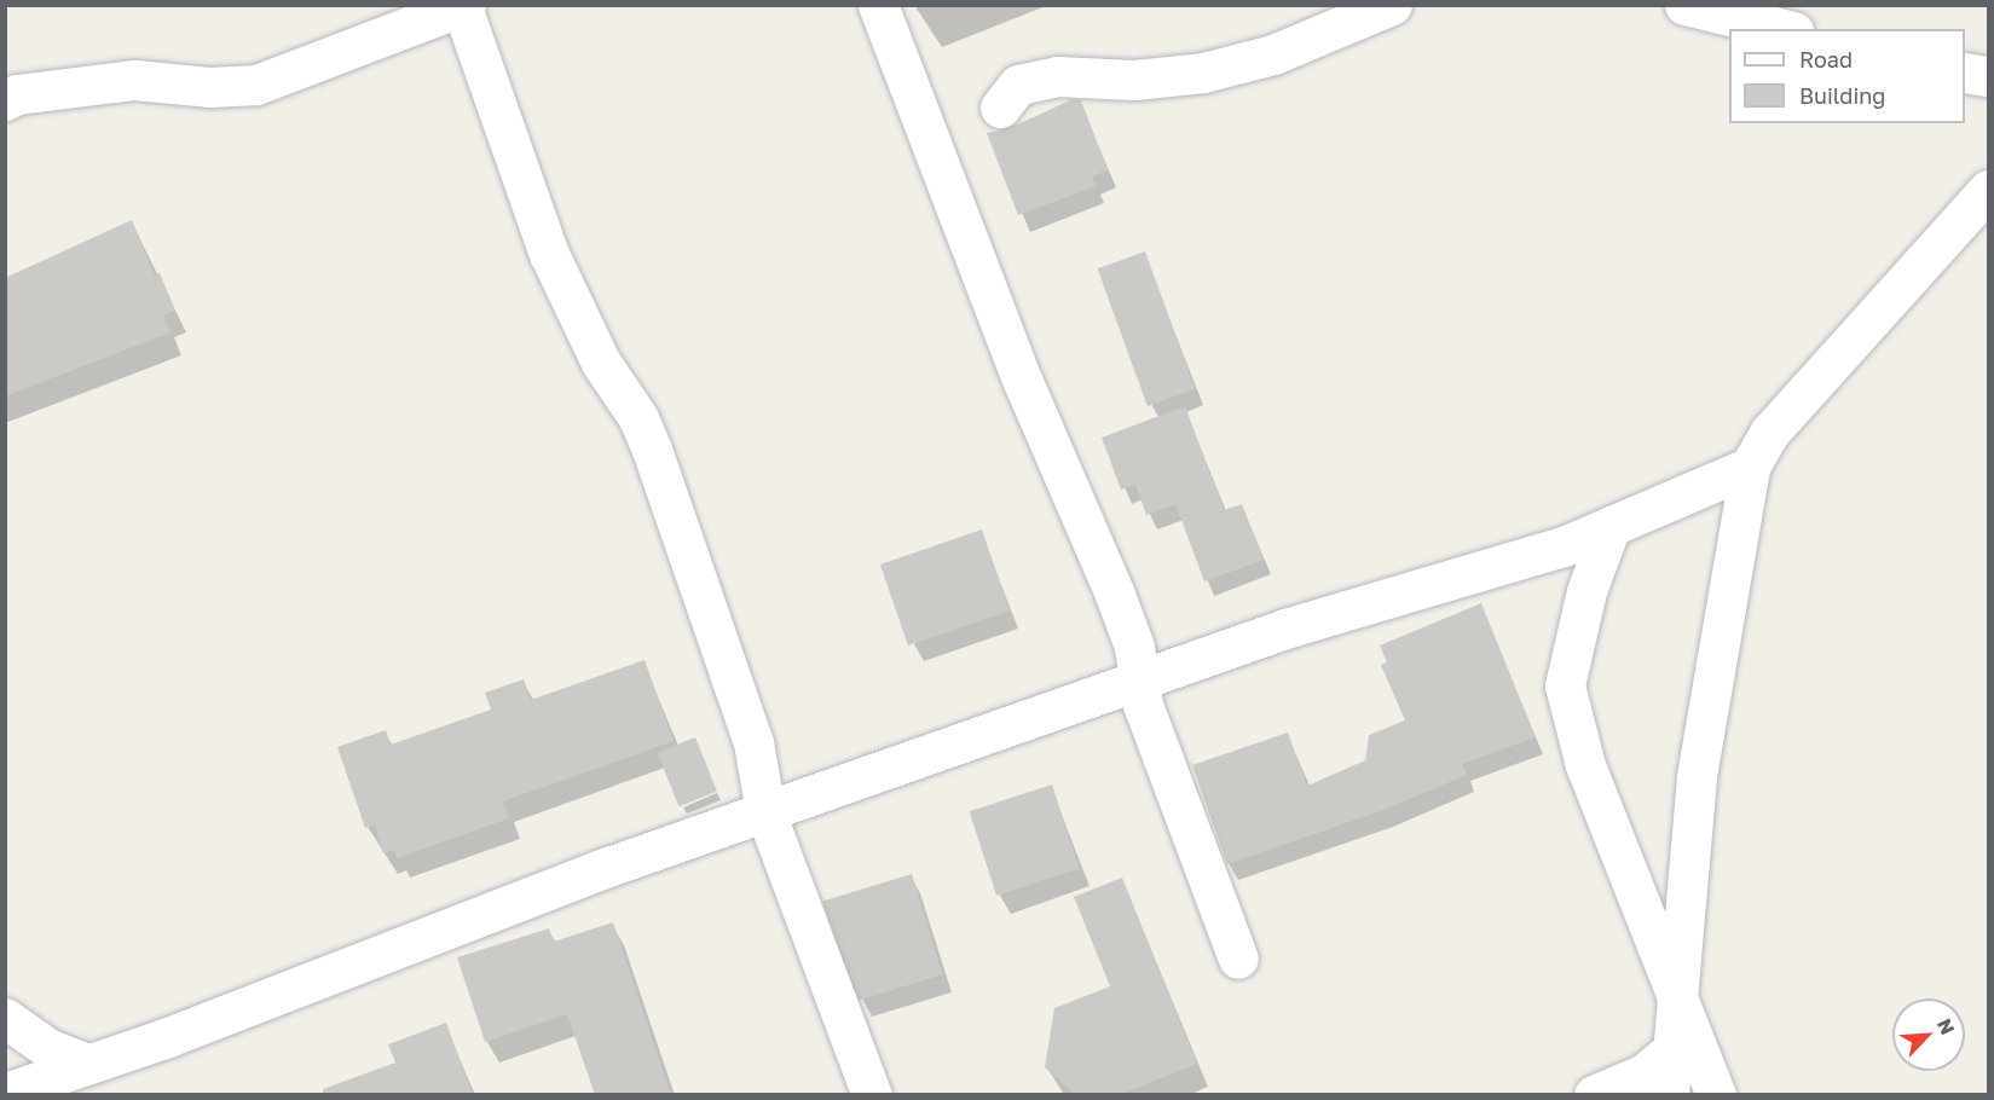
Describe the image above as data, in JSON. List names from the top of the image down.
{
  "legend": ["Road", "Building"],
  "north": "top right"
}
